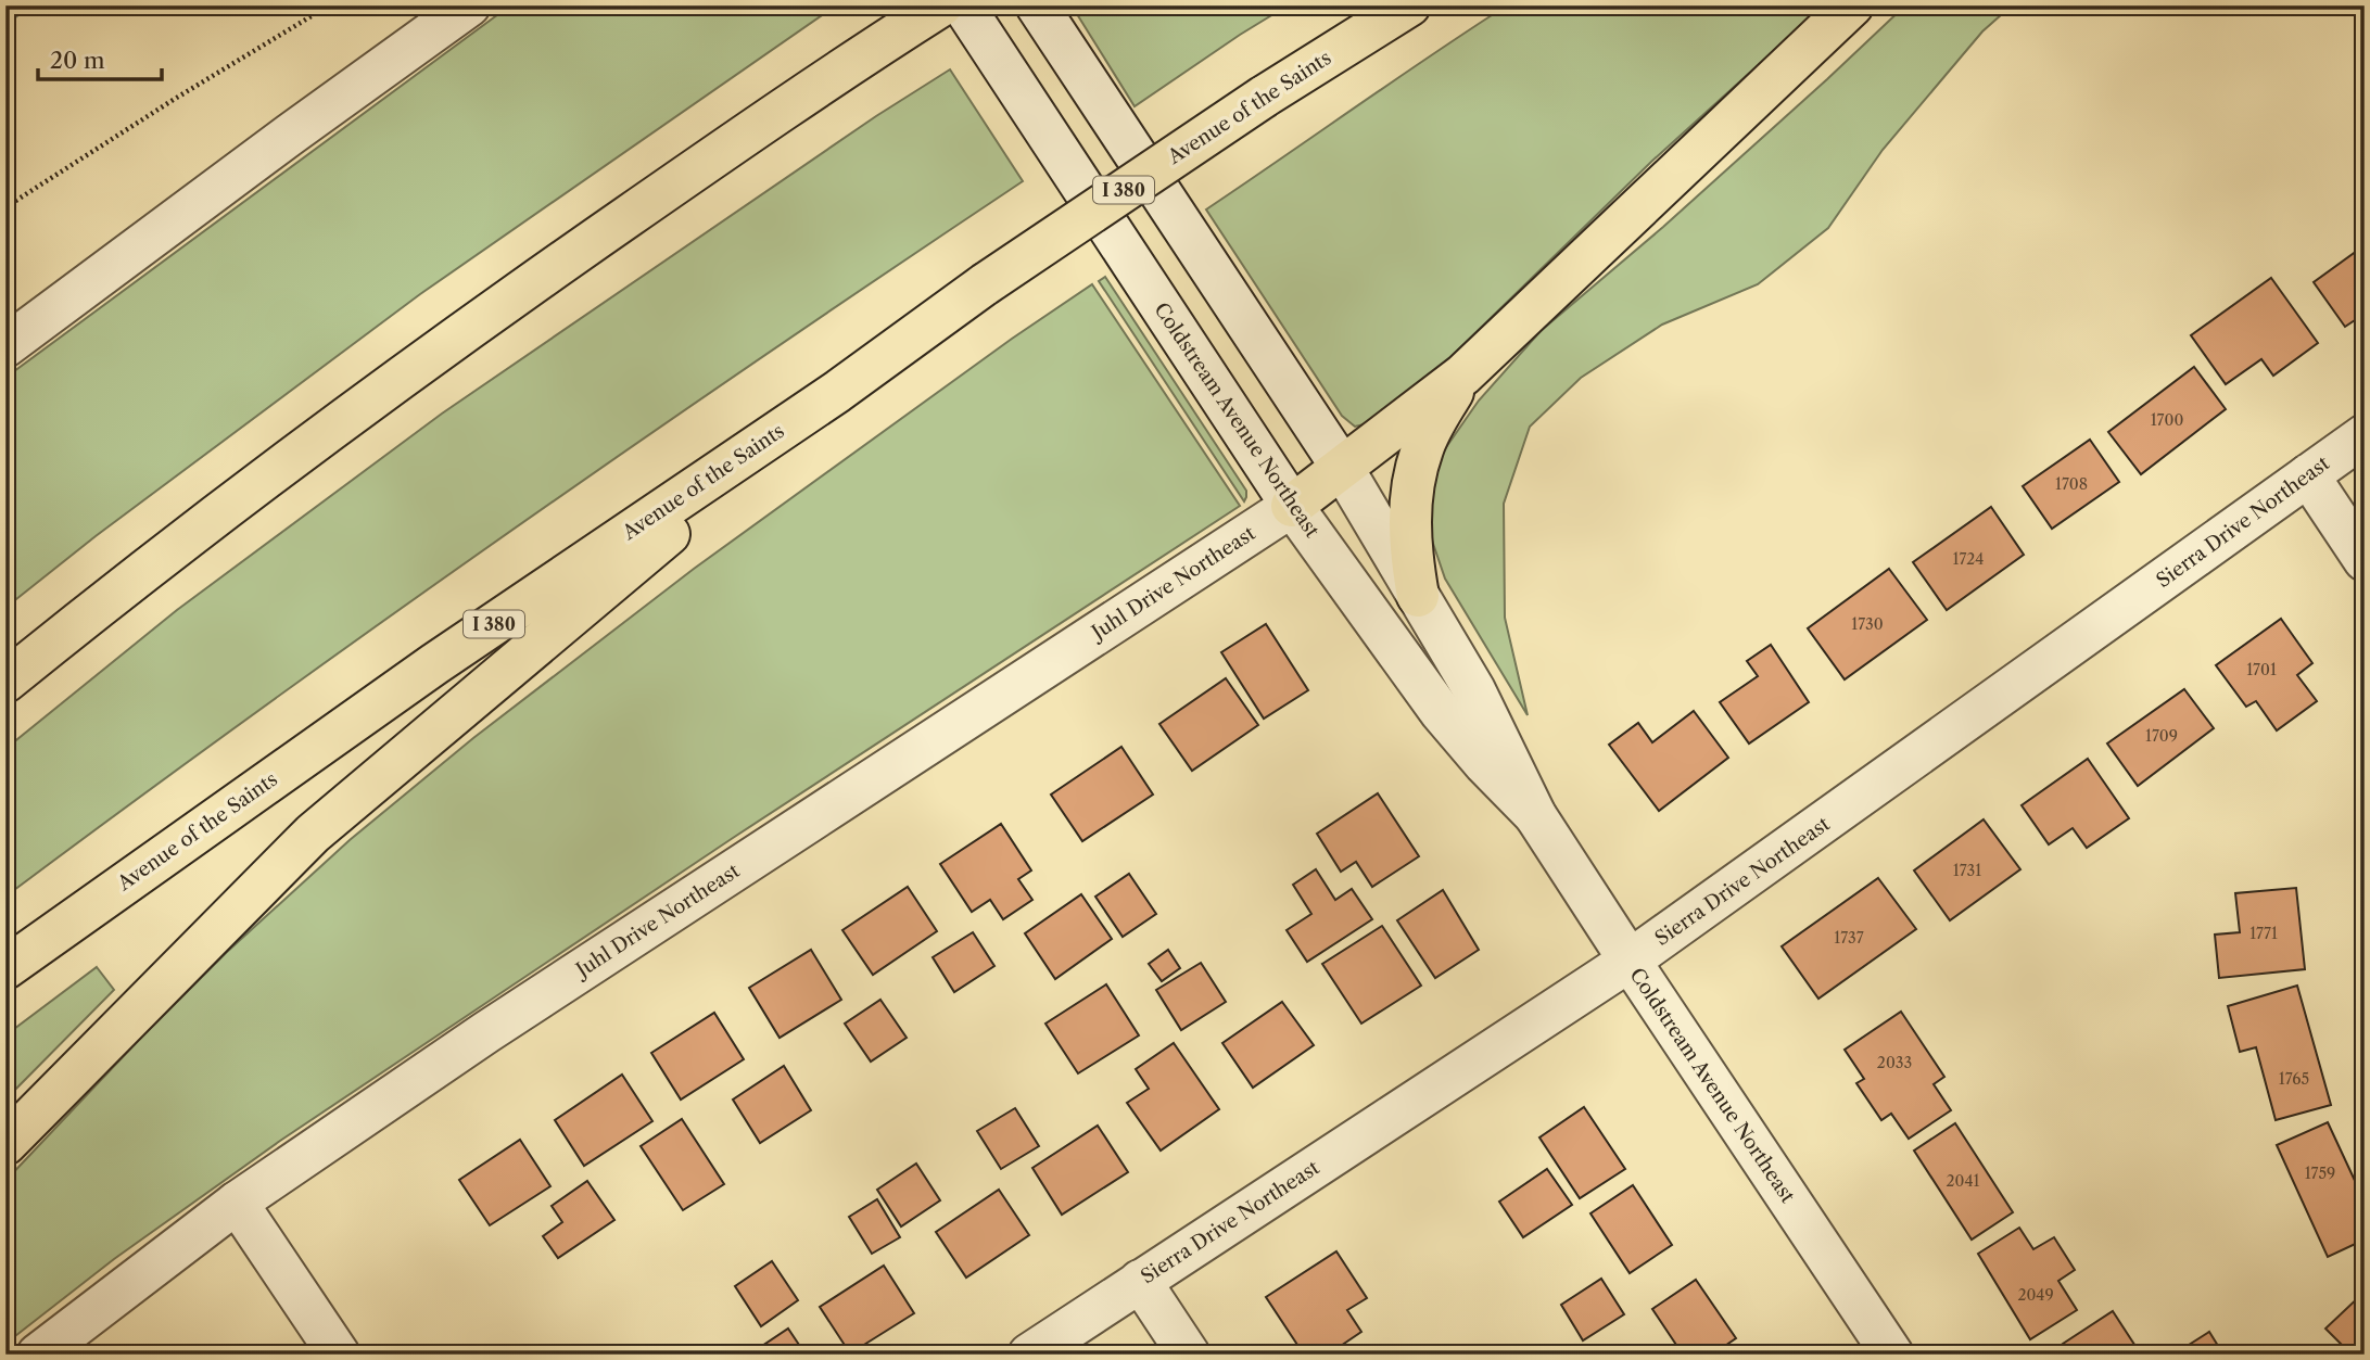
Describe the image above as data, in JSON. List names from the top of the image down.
{
  "streets": {
    "highway": ["Avenue of the Saints", "I 380"],
    "street": ["Coldstream Avenue Northeast", "Sierra Drive Northeast", "Juhl Drive Northeast"]
  },
  "crossings": [
    ["Coldstream Avenue Northeast", "Sierra Drive Northeast"],
    ["Coldstream Avenue Northeast", "Juhl Drive Northeast"]
  ],
  "house_numbers": [
    "1700",
    "1708",
    "1724",
    "1730",
    "1701",
    "1709",
    "1731",
    "1771",
    "1737",
    "2033",
    "1765",
    "1759",
    "2041",
    "2049"
  ],
  "scale_bar": "20 m"
}
